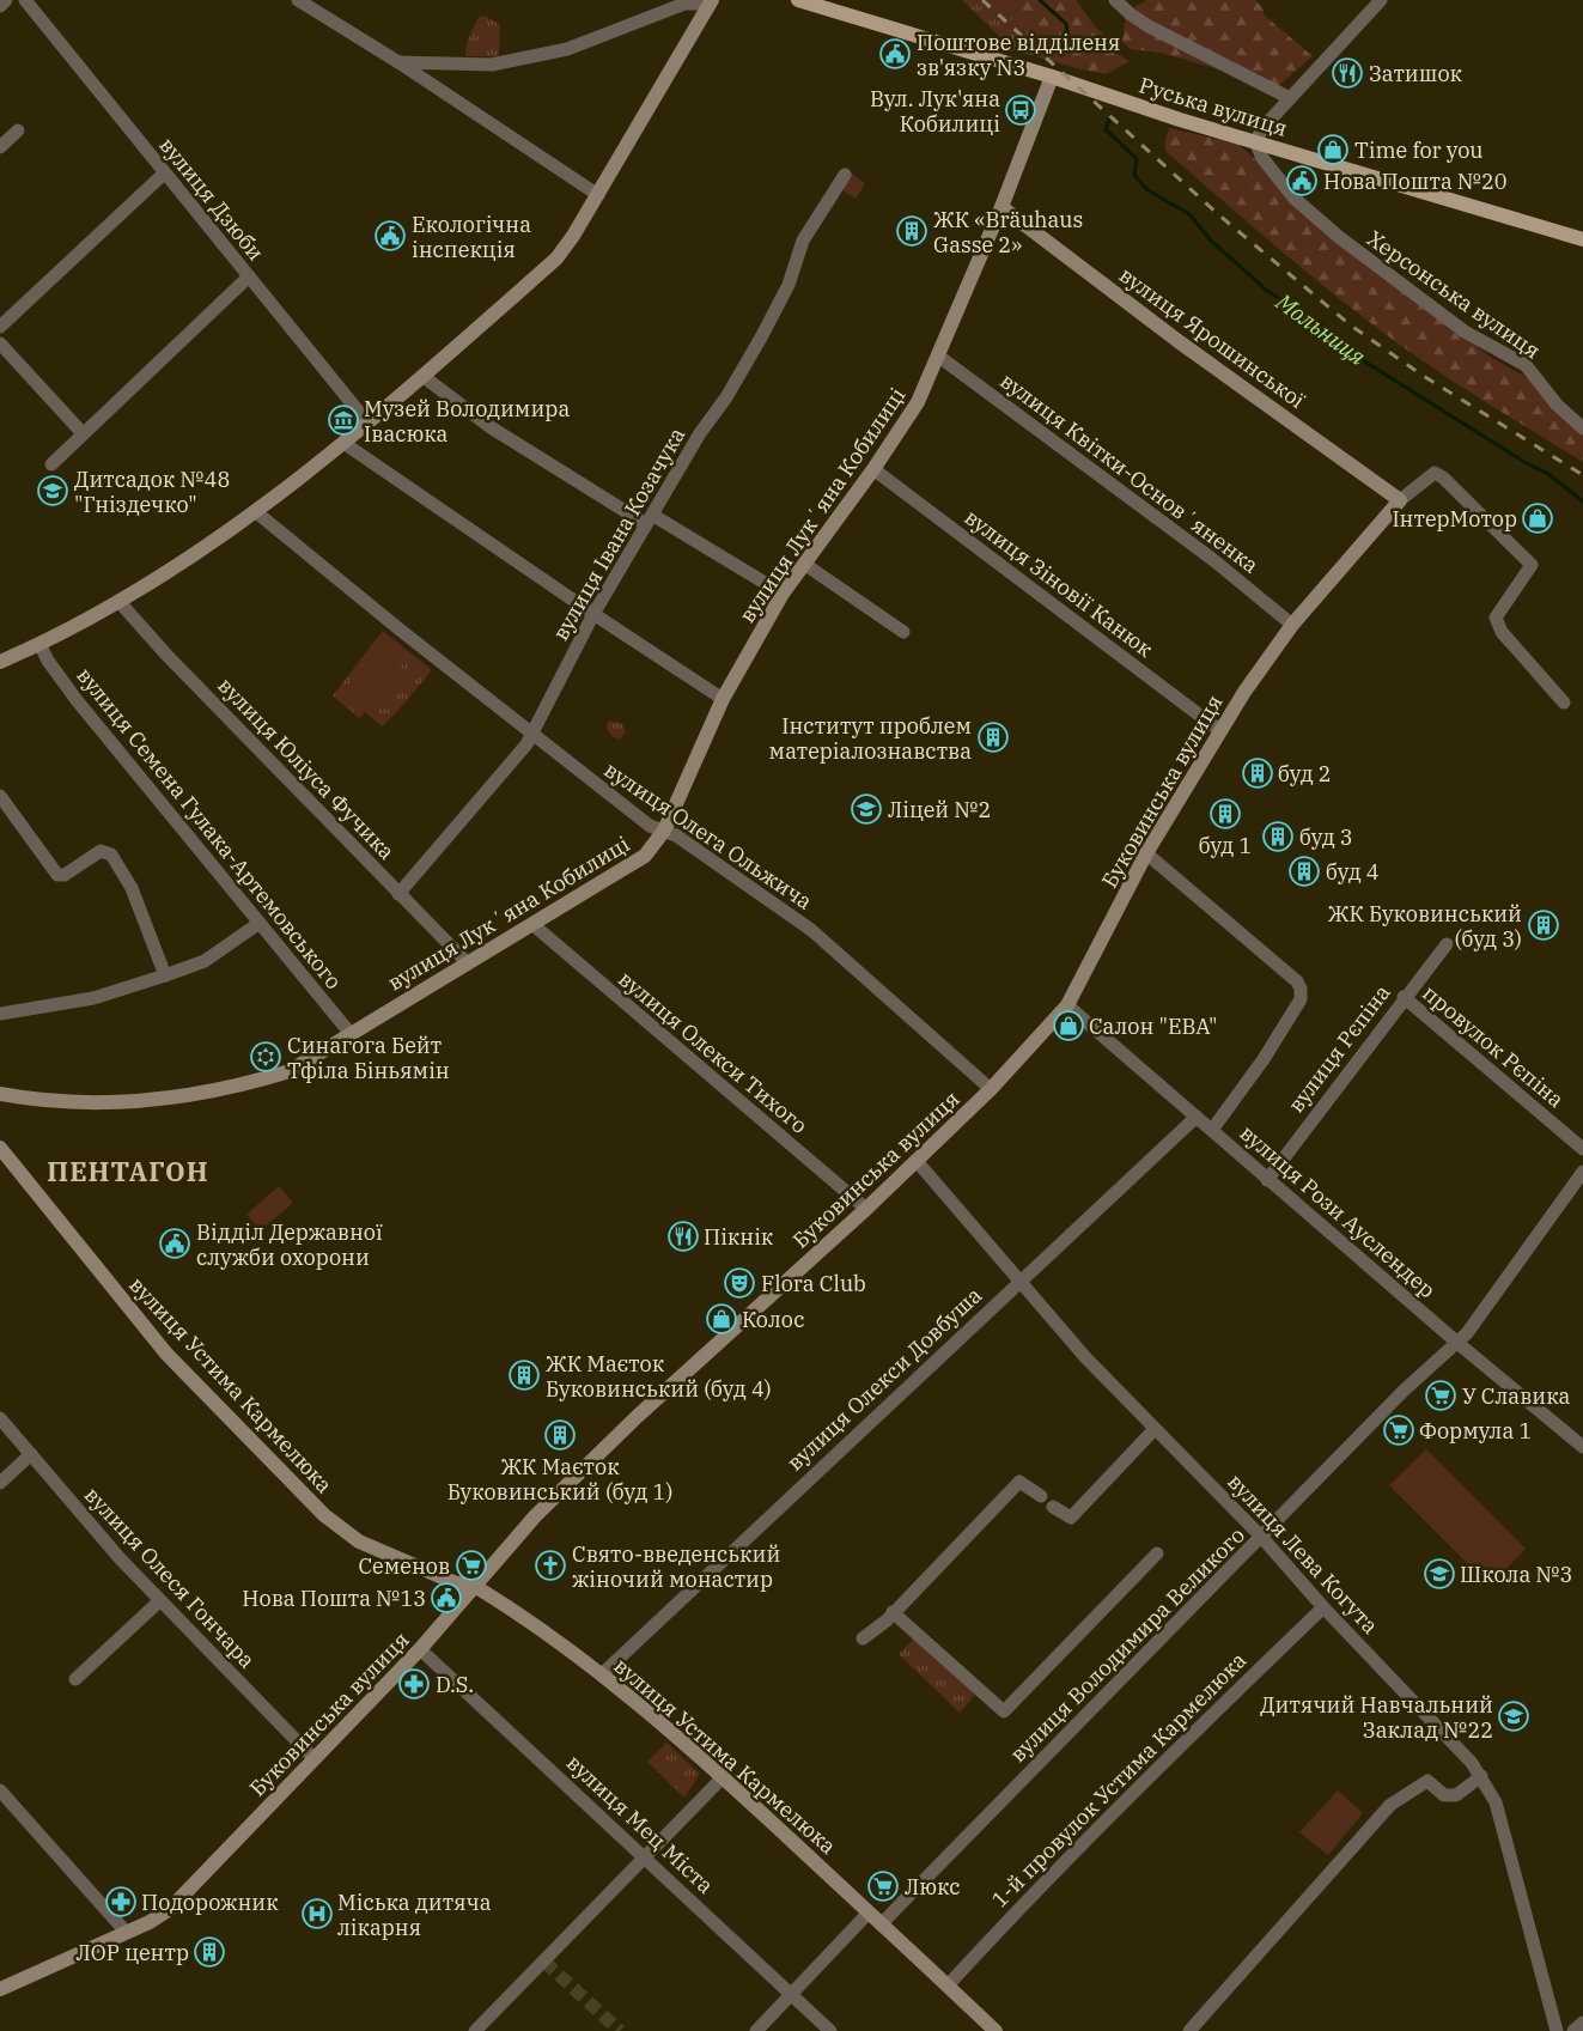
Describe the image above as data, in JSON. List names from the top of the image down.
{
  "streets": {
    "main road": ["Руська вулиця"],
    "street": [
      "вулиця Дзюби",
      "Херсонська вулиця",
      "вулиця Ярошинської",
      "вулиця Квітки-Основʼяненка",
      "вулиця Лукʼяна Кобилиці",
      "вулиця Івана Козачука",
      "вулиця Зіновії Канюк",
      "вулиця Юліуса Фучика",
      "Буковинська вулиця",
      "вулиця Семена Гулака-Артемовського",
      "вулиця Олега Ольжича",
      "провулок Рєпіна",
      "вулиця Рєпіна",
      "вулиця Олекси Тихого",
      "вулиця Рози Ауслендер",
      "вулиця Олекси Довбуша",
      "вулиця Устима Кармелюка",
      "вулиця Лева Когута",
      "вулиця Олеся Гончара",
      "вулиця Володимира Великого",
      "1-й провулок Устима Кармелюка",
      "вулиця Мец Міста"
    ]
  },
  "crossings": [
    ["Руська вулиця", "Херсонська вулиця"],
    ["Руська вулиця", "вулиця Лукʼяна Кобилиці"],
    ["вулиця Ярошинської", "вулиця Лукʼяна Кобилиці"],
    ["вулиця Ярошинської", "Буковинська вулиця"],
    ["вулиця Квітки-Основʼяненка", "вулиця Лукʼяна Кобилиці"],
    ["вулиця Квітки-Основʼяненка", "Буковинська вулиця"],
    ["вулиця Лукʼяна Кобилиці", "вулиця Зіновії Канюк"],
    ["вулиця Лукʼяна Кобилиці", "вулиця Юліуса Фучика"],
    ["вулиця Лукʼяна Кобилиці", "вулиця Семена Гулака-Артемовського"],
    ["вулиця Лукʼяна Кобилиці", "вулиця Олега Ольжича"],
    ["вулиця Лукʼяна Кобилиці", "вулиця Олекси Тихого"],
    ["вулиця Івана Козачука", "вулиця Юліуса Фучика"],
    ["вулиця Івана Козачука", "вулиця Олега Ольжича"],
    ["вулиця Зіновії Канюк", "Буковинська вулиця"],
    ["Буковинська вулиця", "вулиця Олега Ольжича"],
    ["Буковинська вулиця", "вулиця Олекси Тихого"],
    ["Буковинська вулиця", "вулиця Рози Ауслендер"],
    ["Буковинська вулиця", "вулиця Устима Кармелюка"],
    ["Буковинська вулиця", "вулиця Лева Когута"],
    ["Буковинська вулиця", "вулиця Олеся Гончара"],
    ["Буковинська вулиця", "вулиця Мец Міста"],
    ["провулок Рєпіна", "вулиця Рєпіна"],
    ["вулиця Рєпіна", "вулиця Рози Ауслендер"],
    ["вулиця Рози Ауслендер", "вулиця Олекси Довбуша"],
    ["вулиця Рози Ауслендер", "вулиця Володимира Великого"],
    ["вулиця Олекси Довбуша", "вулиця Устима Кармелюка"],
    ["вулиця Олекси Довбуша", "вулиця Лева Когута"],
    ["вулиця Устима Кармелюка", "вулиця Володимира Великого"],
    ["вулиця Устима Кармелюка", "1-й провулок Устима Кармелюка"],
    ["вулиця Лева Когута", "вулиця Володимира Великого"],
    ["вулиця Лева Когута", "1-й провулок Устима Кармелюка"]
  ],
  "districts": ["ПЕНТАГОН"],
  "water": ["Мольниця"],
  "places": {
    "public building": [
      "Поштове відділеня зв'язку N3",
      "Нова Пошта №20",
      "Екологічна інспекція",
      "Відділ Державної служби охорони",
      "Нова Пошта №13"
    ],
    "restaurant": ["Затишок", "Пікнік"],
    "bus stop": ["Вул. Лук'яна Кобилиці"],
    "shop": [
      "Time for you",
      "ІнтерМотор",
      "Салон \"ЕВА\"",
      "Колос"
    ],
    "building": [
      "ЖК «Bräuhaus Gasse 2»",
      "Інститут проблем матеріалознавства",
      "буд 2",
      "буд 1",
      "буд 3",
      "буд 4",
      "ЖК Буковинський (буд 3)",
      "ЖК Маєток Буковинський (буд 4)",
      "ЖК Маєток Буковинський (буд 1)",
      "ЛОР центр"
    ],
    "museum": ["Музей Володимира Івасюка"],
    "school or university": [
      "Дитсадок №48 \"Гніздечко\"",
      "Ліцей №2",
      "Школа №3",
      "Дитячий Навчальний Заклад №22"
    ],
    "synagogue": ["Синагога Бейт Тфіла Біньямін"],
    "theatre": ["Flora Club"],
    "supermarket": [
      "У Славика",
      "Формула 1",
      "Семенов",
      "Люкс"
    ],
    "church": ["Свято-введенський жіночий монастир"],
    "pharmacy": ["D.S.", "Подорожник"],
    "hospital": ["Міська дитяча лікарня"]
  }
}
